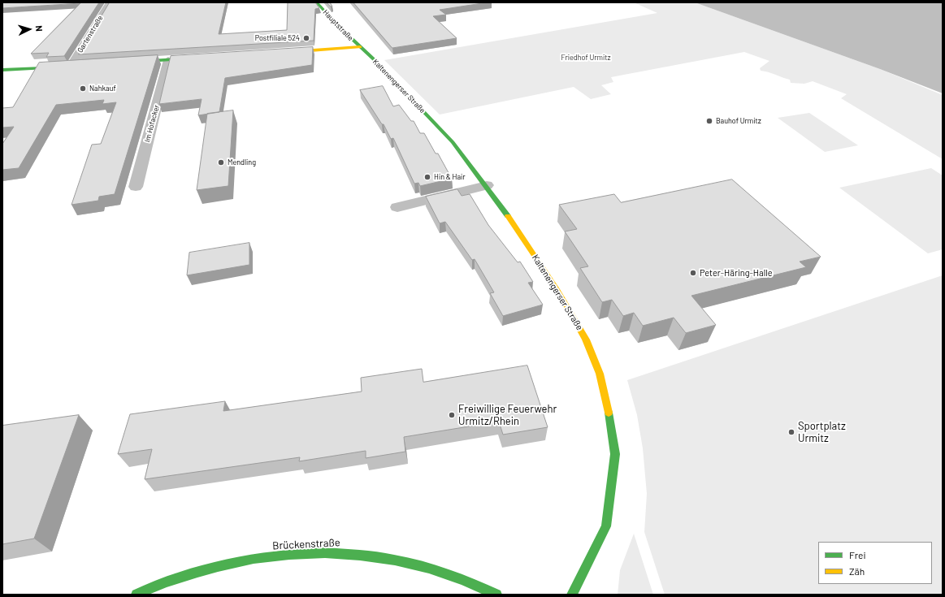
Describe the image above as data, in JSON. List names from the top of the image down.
{
  "streets": {
    "street": [
      "Hauptstraße",
      "Gartenstraße",
      "Kaltenengerser Straße",
      "Im Hofacker",
      "Brückenstraße"
    ]
  },
  "crossings": [
    ["Hauptstraße", "Kaltenengerser Straße"]
  ],
  "parks": ["Friedhof Urmitz"],
  "places": [
    "Postfiliale 524",
    "Nahkauf",
    "Bauhof Urmitz",
    "Mendling",
    "Hin & Hair",
    "Peter-Häring-Halle",
    "Freiwillige Feuerwehr Urmitz/Rhein",
    "Sportplatz Urmitz"
  ],
  "legend": ["Frei", "Zäh"],
  "north": "right"
}
